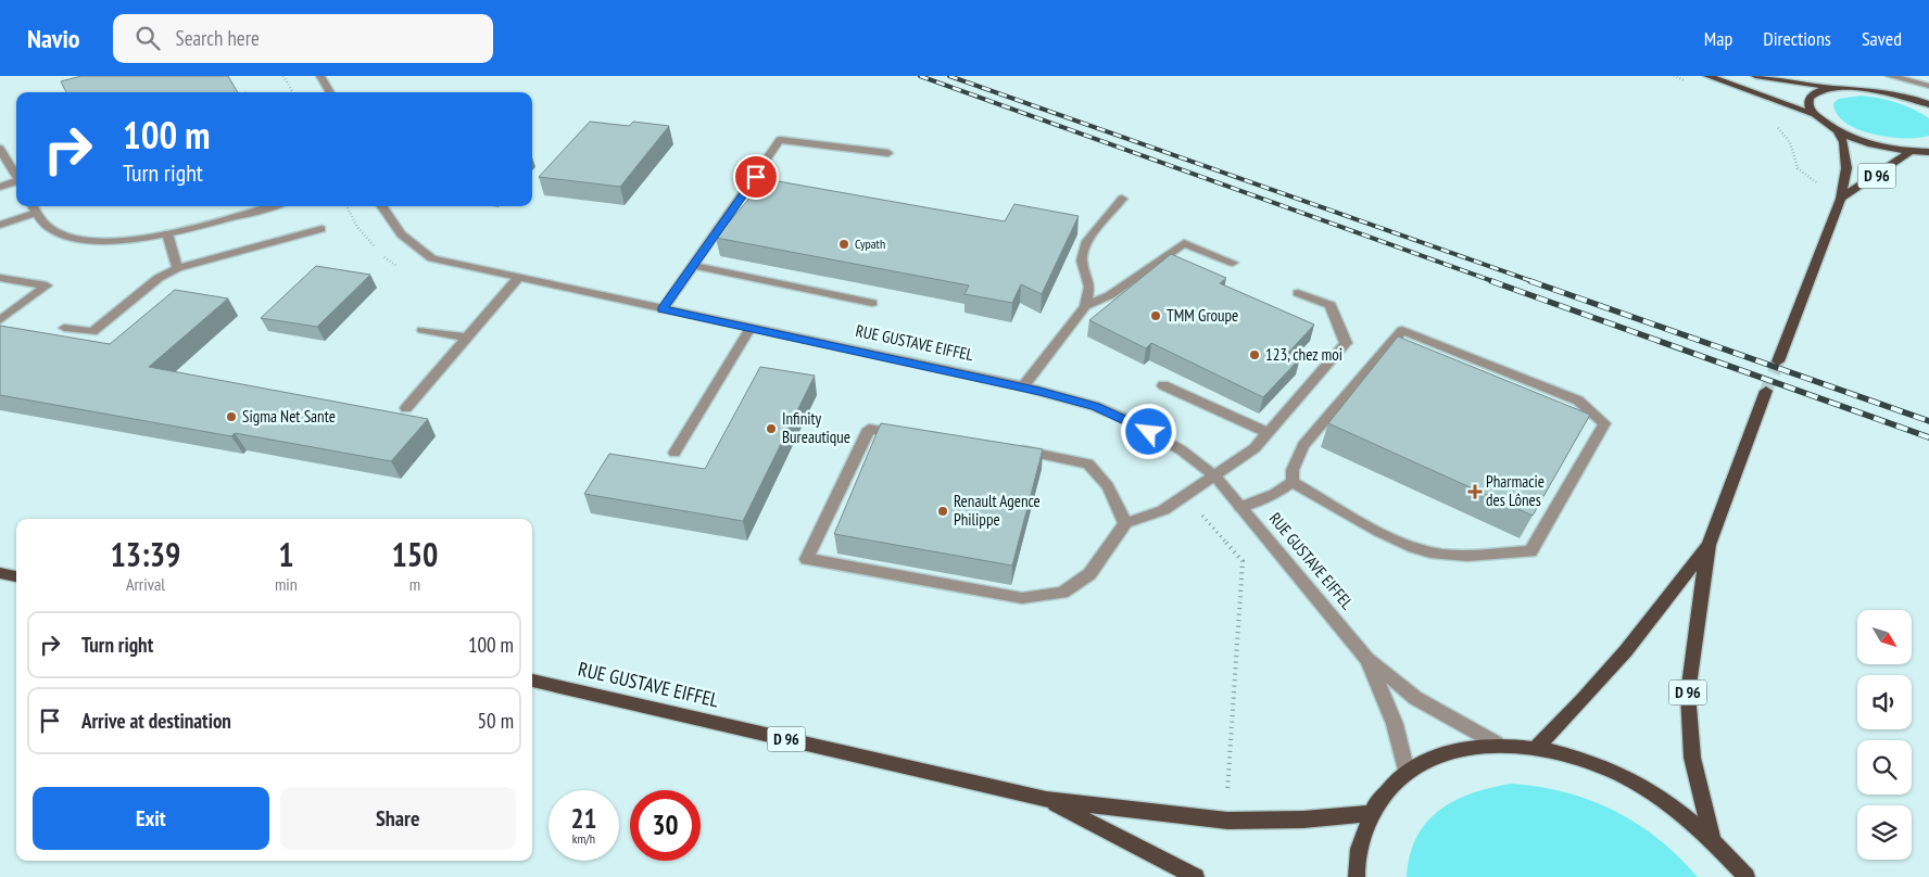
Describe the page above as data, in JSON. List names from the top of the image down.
{
  "streets": {
    "main road": ["D 96", "RUE GUSTAVE EIFFEL"]
  },
  "places": {
    "other": [
      "Cypath",
      "TMM Groupe",
      "123, chez moi",
      "Sigma Net Sante",
      "Infinity Bureautique",
      "Renault Agence Philippe"
    ],
    "health": ["Pharmacie des Lônes"]
  },
  "north": "bottom right",
  "page": {
    "header": "Navio",
    "search": "Search here",
    "nav": ["Map", "Directions", "Saved"],
    "turn": ["100 m", "Turn right"],
    "eta": [
      "13:39",
      "Arrival",
      "1",
      "min",
      "150",
      "m"
    ],
    "list": [
      {
        "name": "Turn right",
        "value": "100 m"
      },
      {
        "name": "Arrive at destination",
        "value": "50 m"
      }
    ],
    "buttons": ["Exit", "Share"],
    "speed": "21 km/h",
    "limit": "30"
  }
}
